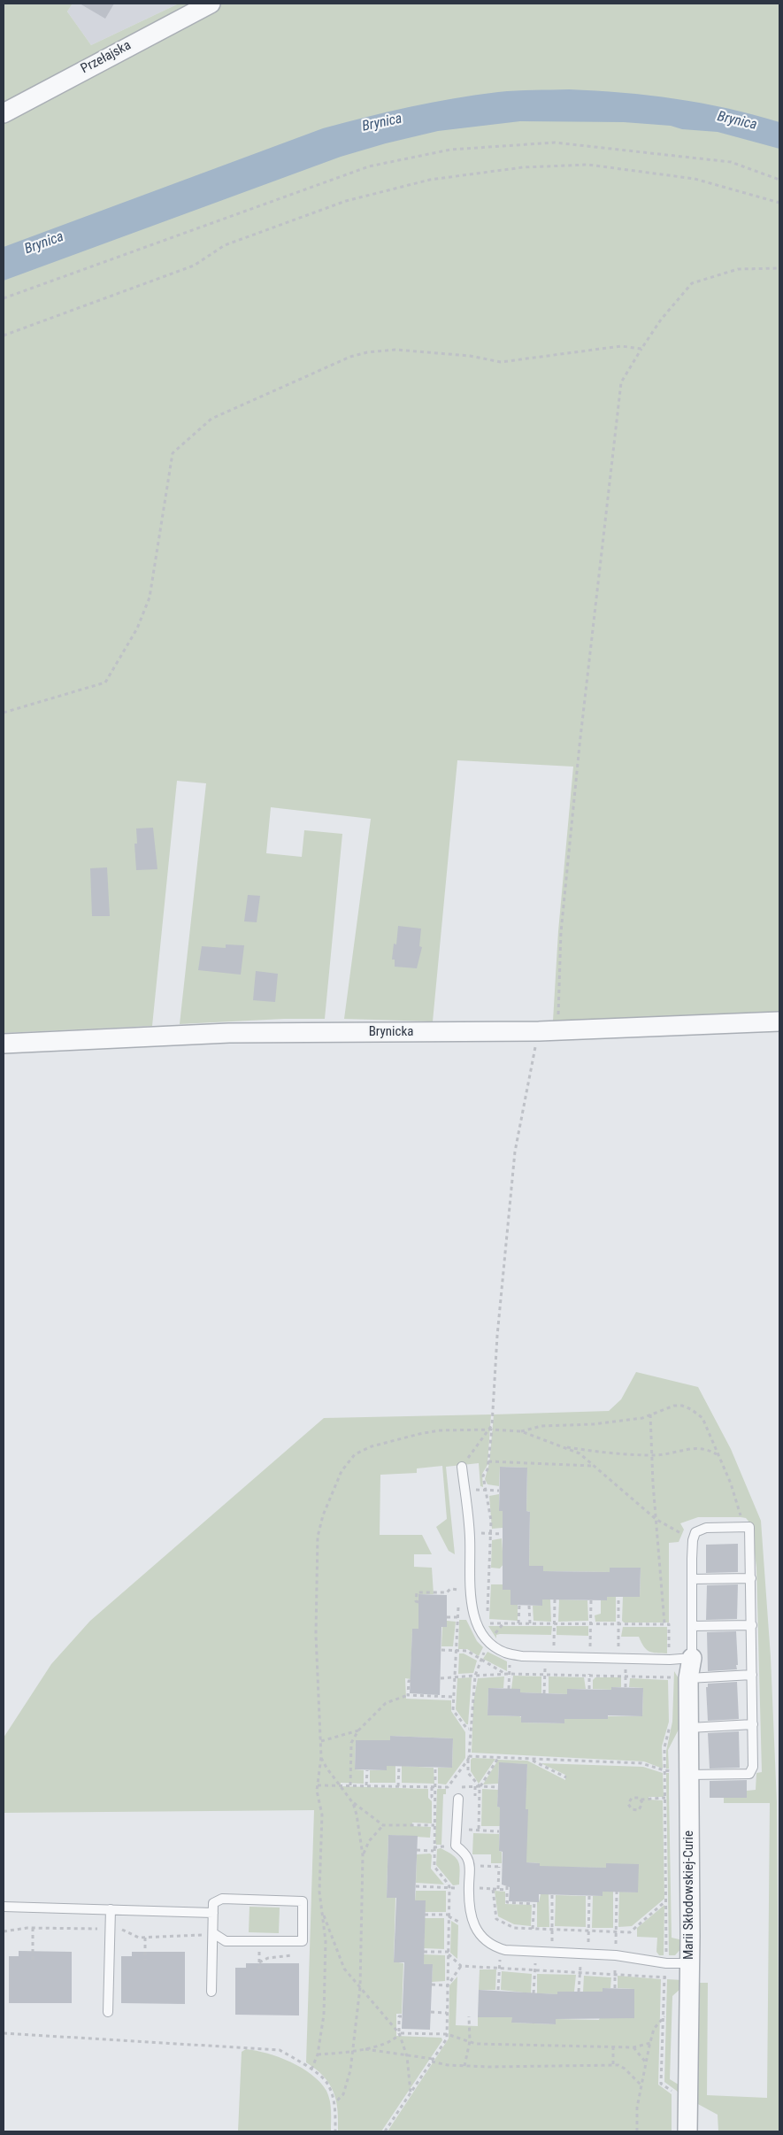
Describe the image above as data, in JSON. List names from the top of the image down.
{
  "streets": {
    "street": ["Przełajska", "Brynicka", "Marii Skłodowskiej-Curie"]
  },
  "water": ["Brynica"]
}
